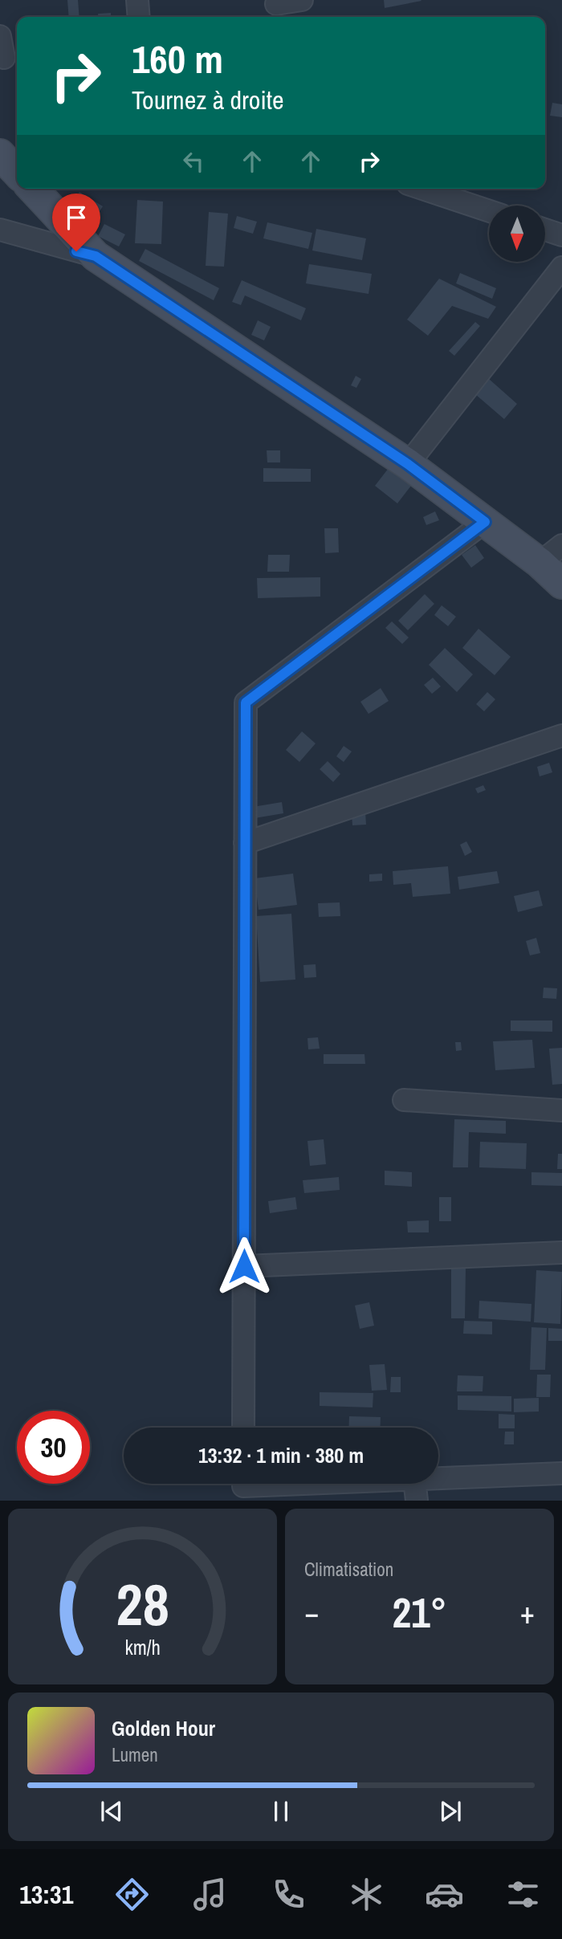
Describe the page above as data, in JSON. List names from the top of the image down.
{
  "north": "bottom",
  "page": {
    "turn": ["160 m", "Tournez à droite"],
    "limit": "30",
    "trip": "13:32 · 1 min · 380 m",
    "tile": "Climatisation",
    "heat": ["−", "21°", "+"],
    "song": ["Golden Hour", "Lumen"],
    "tabs": "13:31",
    "gauge": ["28", "km/h"]
  }
}
